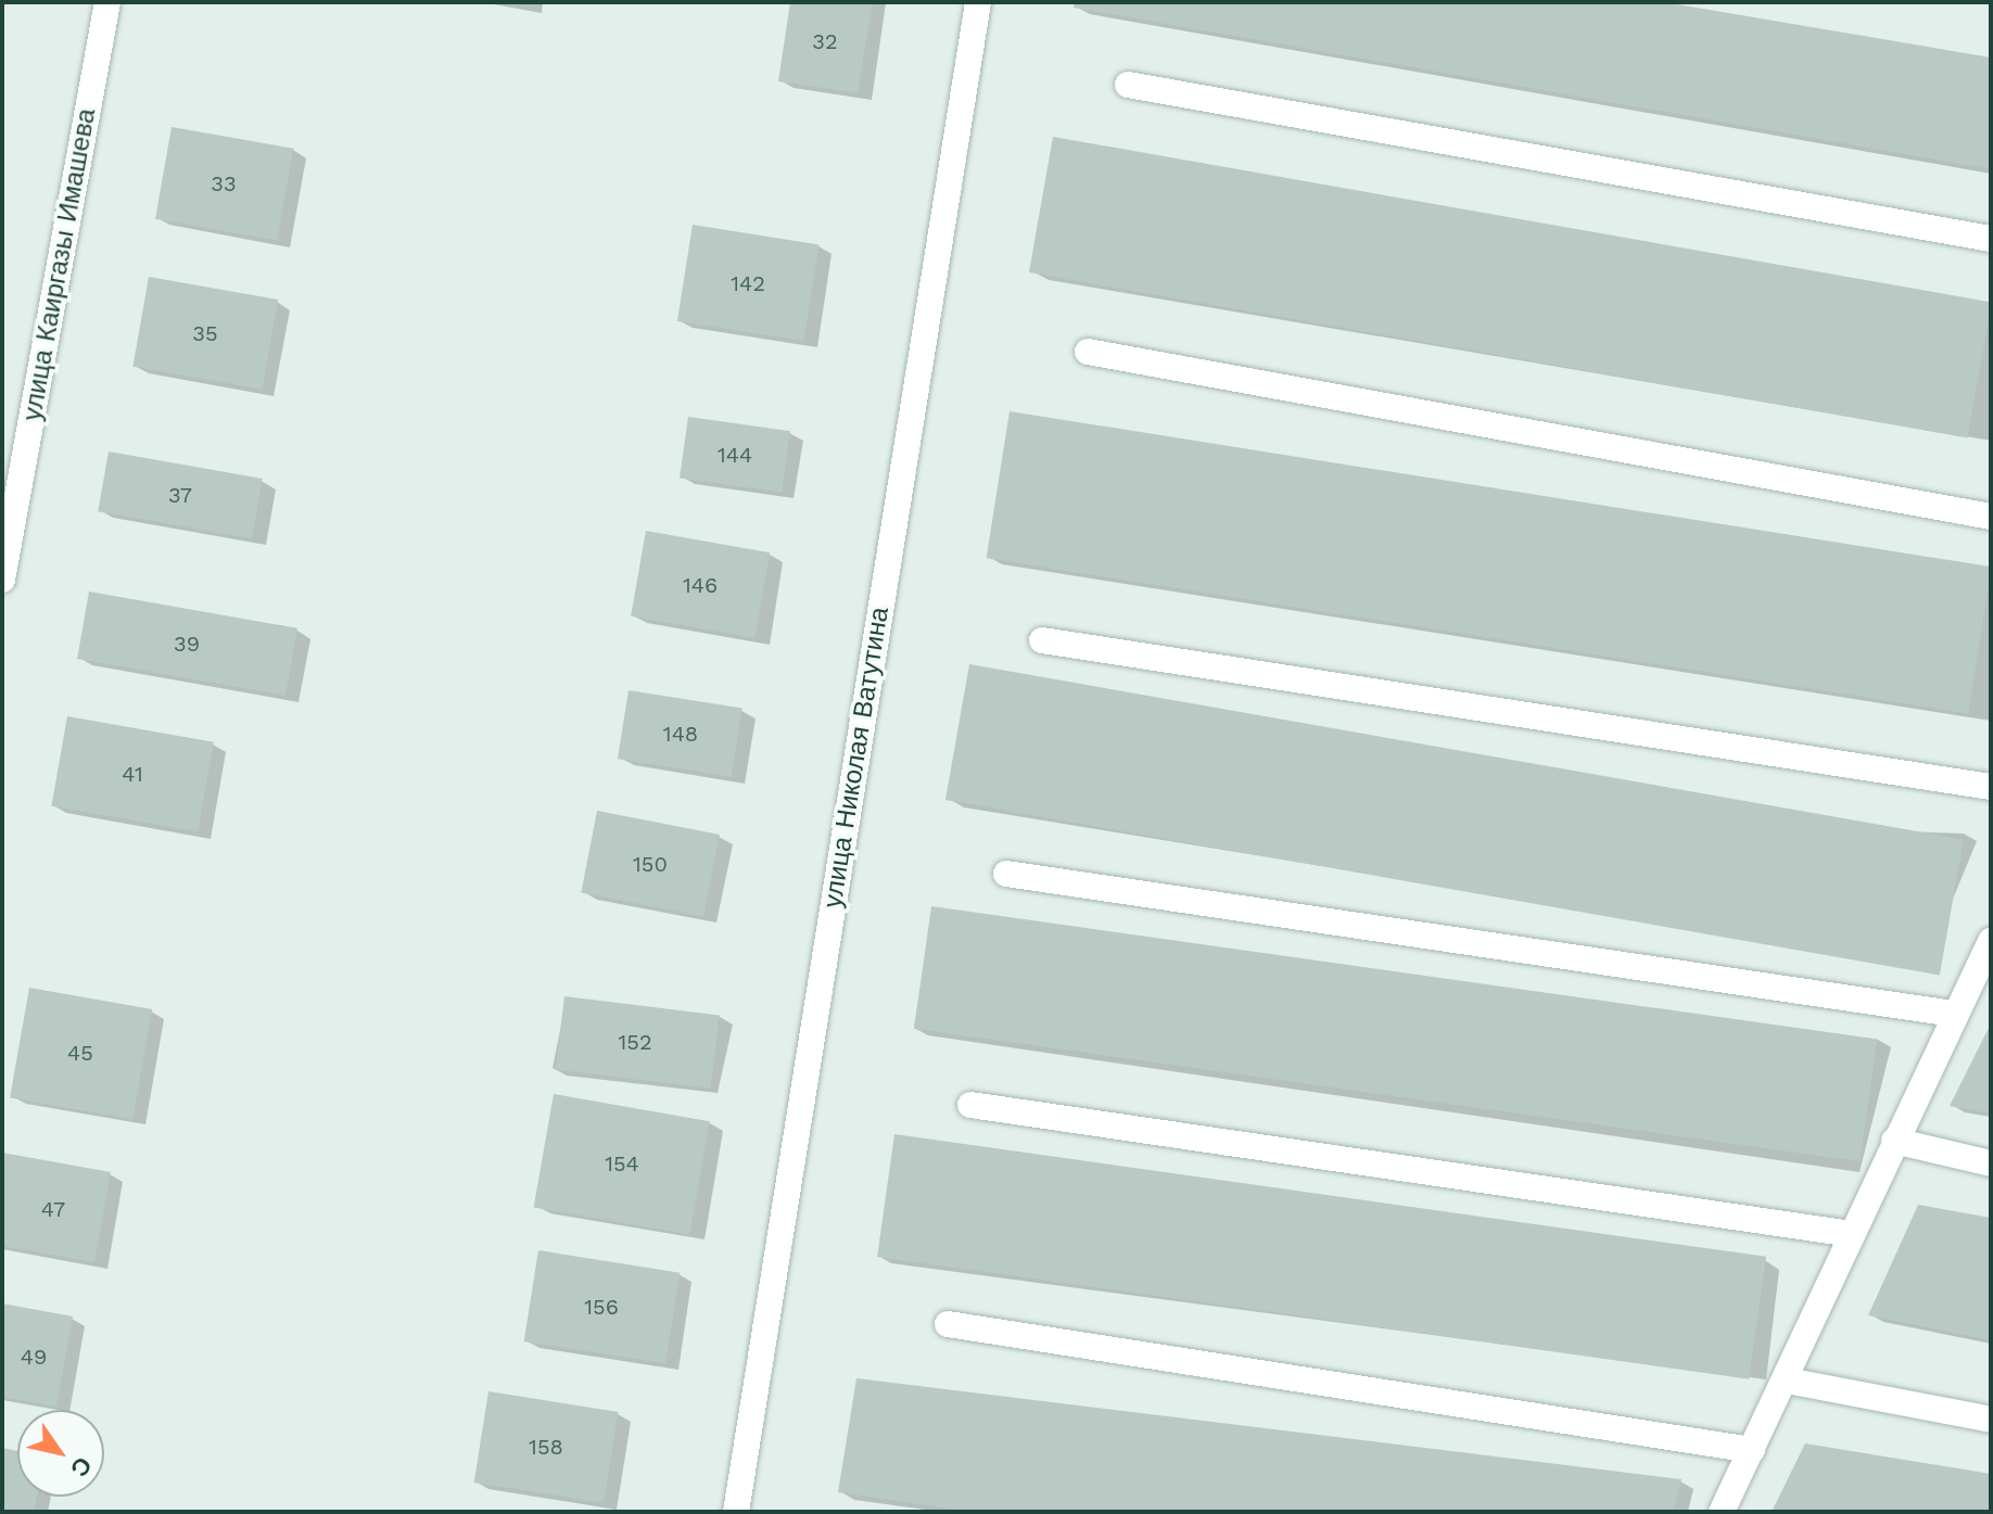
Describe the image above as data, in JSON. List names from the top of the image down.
{
  "streets": {
    "street": ["улица Каиргазы Имашева", "улица Николая Ватутина"]
  },
  "house_numbers": [
    "32",
    "33",
    "142",
    "35",
    "144",
    "37",
    "146",
    "39",
    "148",
    "41",
    "150",
    "152",
    "45",
    "154",
    "47",
    "156",
    "49",
    "158"
  ],
  "north": "bottom right"
}
